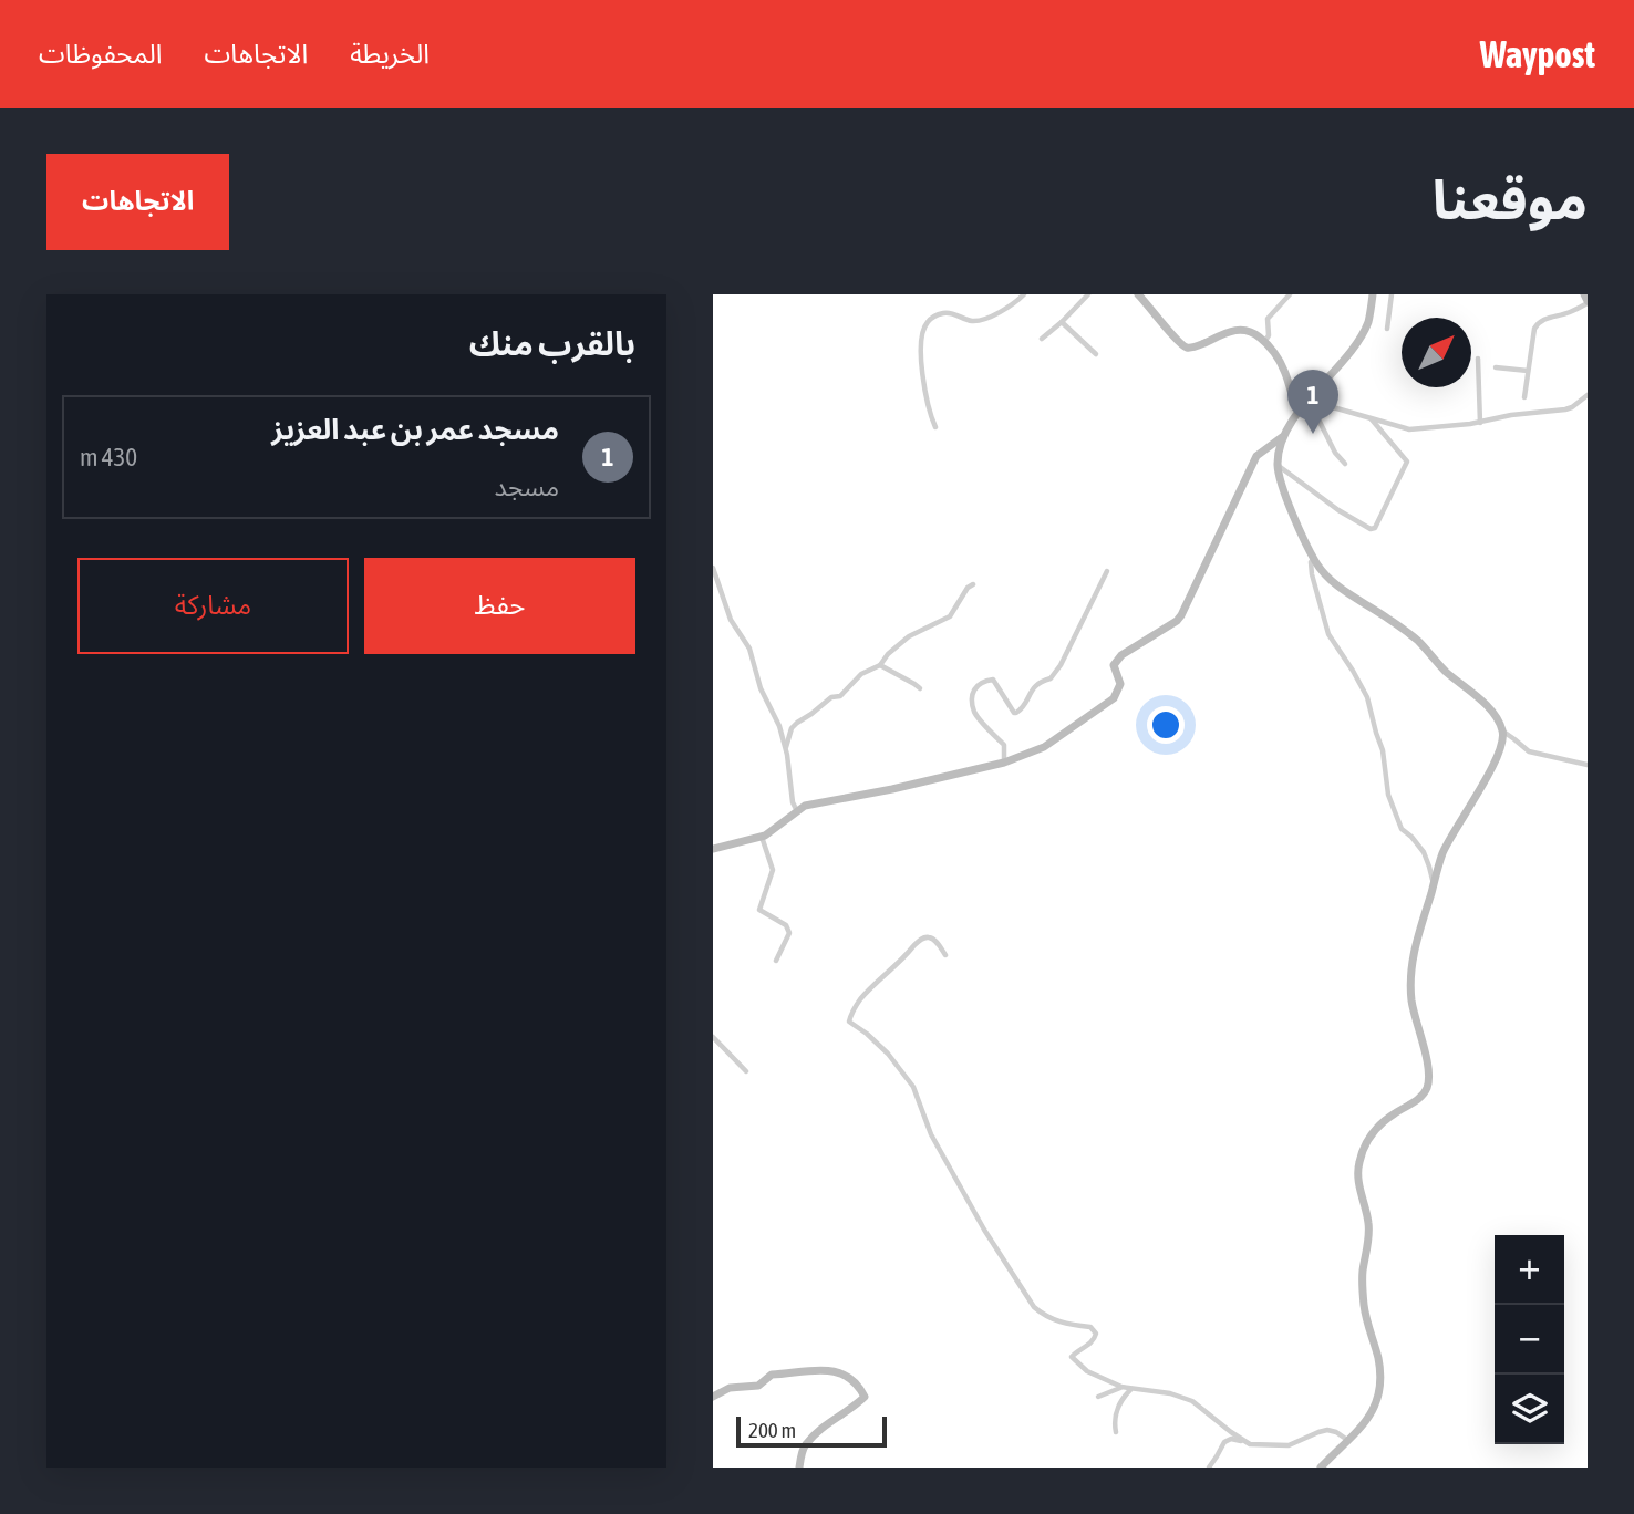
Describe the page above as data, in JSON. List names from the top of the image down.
{
  "scale_bar": "200 m",
  "north": "top right",
  "page": {
    "header": "Waypost",
    "nav": ["الخريطة", "الاتجاهات", "المحفوظات"],
    "title": "موقعنا",
    "buttons": [
      "الاتجاهات",
      ["حفظ", "مشاركة"]
    ],
    "heading": "بالقرب منك",
    "pins": "1",
    "list": [
      {
        "mark": "1",
        "name": "مسجد عمر بن عبد العزيز",
        "note": "مسجد",
        "value": "430 m"
      }
    ],
    "map_buttons": ["+", "−"],
    "scale": "200 m"
  }
}
